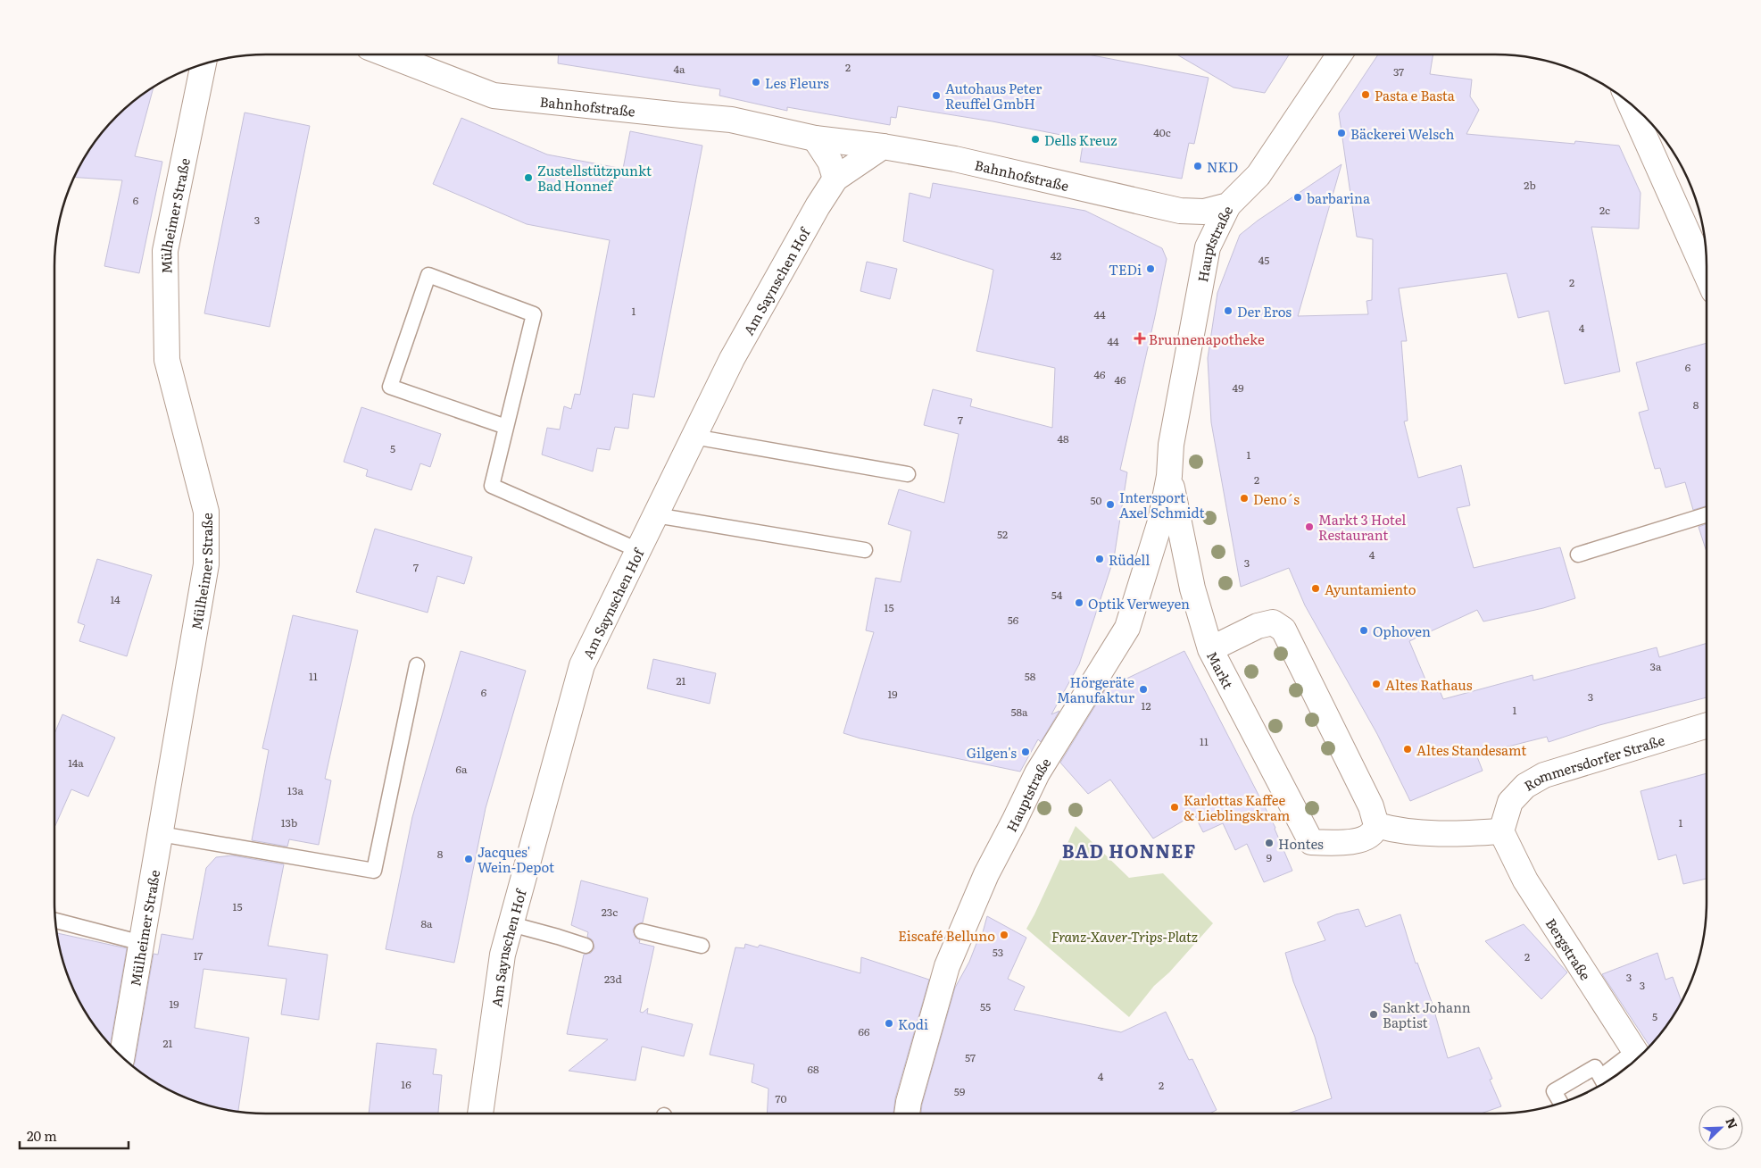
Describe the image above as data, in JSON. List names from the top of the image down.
{
  "streets": {
    "street": [
      "Bahnhofstraße",
      "Mülheimer Straße",
      "Hauptstraße",
      "Am Saynschen Hof",
      "Markt",
      "Rommersdorfer Straße",
      "Bergstraße"
    ]
  },
  "crossings": [
    ["Bahnhofstraße", "Hauptstraße"],
    ["Bahnhofstraße", "Am Saynschen Hof"],
    ["Hauptstraße", "Markt"],
    ["Rommersdorfer Straße", "Bergstraße"]
  ],
  "districts": ["BAD HONNEF"],
  "parks": ["Franz-Xaver-Trips-Platz"],
  "places": {
    "other": [
      "Les Fleurs",
      "Pasta e Basta",
      "Autohaus Peter Reuffel GmbH",
      "Bäckerei Welsch",
      "Dells Kreuz",
      "NKD",
      "Zustellstützpunkt Bad Honnef",
      "barbarina",
      "TEDi",
      "Der Eros",
      "Deno´s",
      "Intersport Axel Schmidt",
      "Markt 3 Hotel Restaurant",
      "Rüdell",
      "Ayuntamiento",
      "Optik Verweyen",
      "Ophoven",
      "Altes Rathaus",
      "Hörgeräte Manufaktur",
      "Altes Standesamt",
      "Gilgen's",
      "Karlottas Kaffee & Lieblingskram",
      "Hontes",
      "Jacques' Wein-Depot",
      "Eiscafé Belluno",
      "Sankt Johann Baptist",
      "Kodi"
    ],
    "health": ["Brunnenapotheke"]
  },
  "house_numbers": [
    "2",
    "4a",
    "37",
    "40c",
    "2b",
    "6",
    "2c",
    "3",
    "42",
    "45",
    "2",
    "1",
    "44",
    "4",
    "44",
    "6",
    "46",
    "46",
    "49",
    "8",
    "7",
    "48",
    "5",
    "1",
    "2",
    "50",
    "52",
    "4",
    "3",
    "7",
    "54",
    "14",
    "15",
    "56",
    "3a",
    "11",
    "58",
    "21",
    "6",
    "19",
    "3",
    "12",
    "1",
    "58a",
    "11",
    "14a",
    "6a",
    "13a",
    "13b",
    "1",
    "8",
    "9",
    "15",
    "23c",
    "8a",
    "53",
    "17",
    "2",
    "3",
    "23d",
    "3",
    "19",
    "55",
    "5",
    "66",
    "21",
    "57",
    "68",
    "4",
    "16",
    "2",
    "59",
    "70"
  ],
  "scale_bar": "20 m",
  "north": "top right"
}
